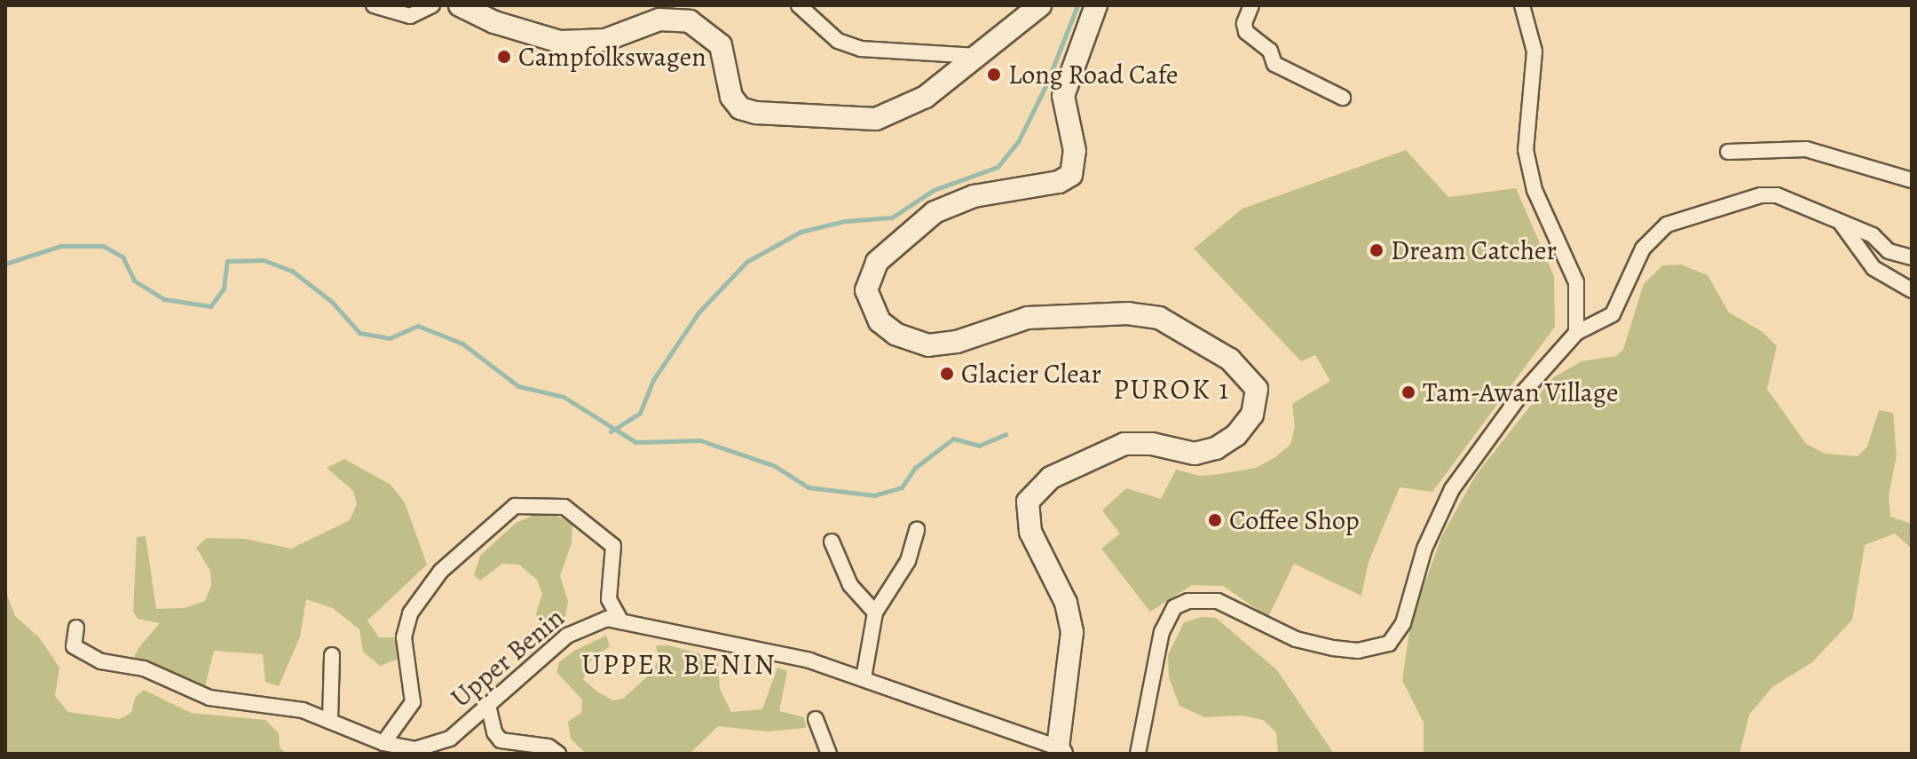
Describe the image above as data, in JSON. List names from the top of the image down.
{
  "streets": {
    "street": ["Upper Benin"]
  },
  "districts": ["PUROK 1", "UPPER BENIN"],
  "places": [
    "Campfolkswagen",
    "Long Road Cafe",
    "Dream Catcher",
    "Glacier Clear",
    "Tam-Awan Village",
    "Coffee Shop"
  ]
}
